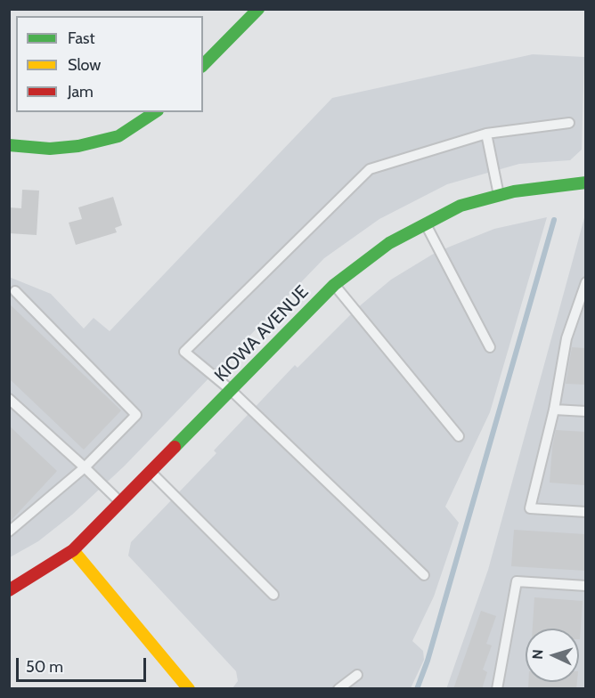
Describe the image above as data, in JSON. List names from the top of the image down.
{
  "streets": {
    "street": ["KIOWA AVENUE"]
  },
  "legend": ["Fast", "Slow", "Jam"],
  "scale_bar": "50 m",
  "north": "left"
}
